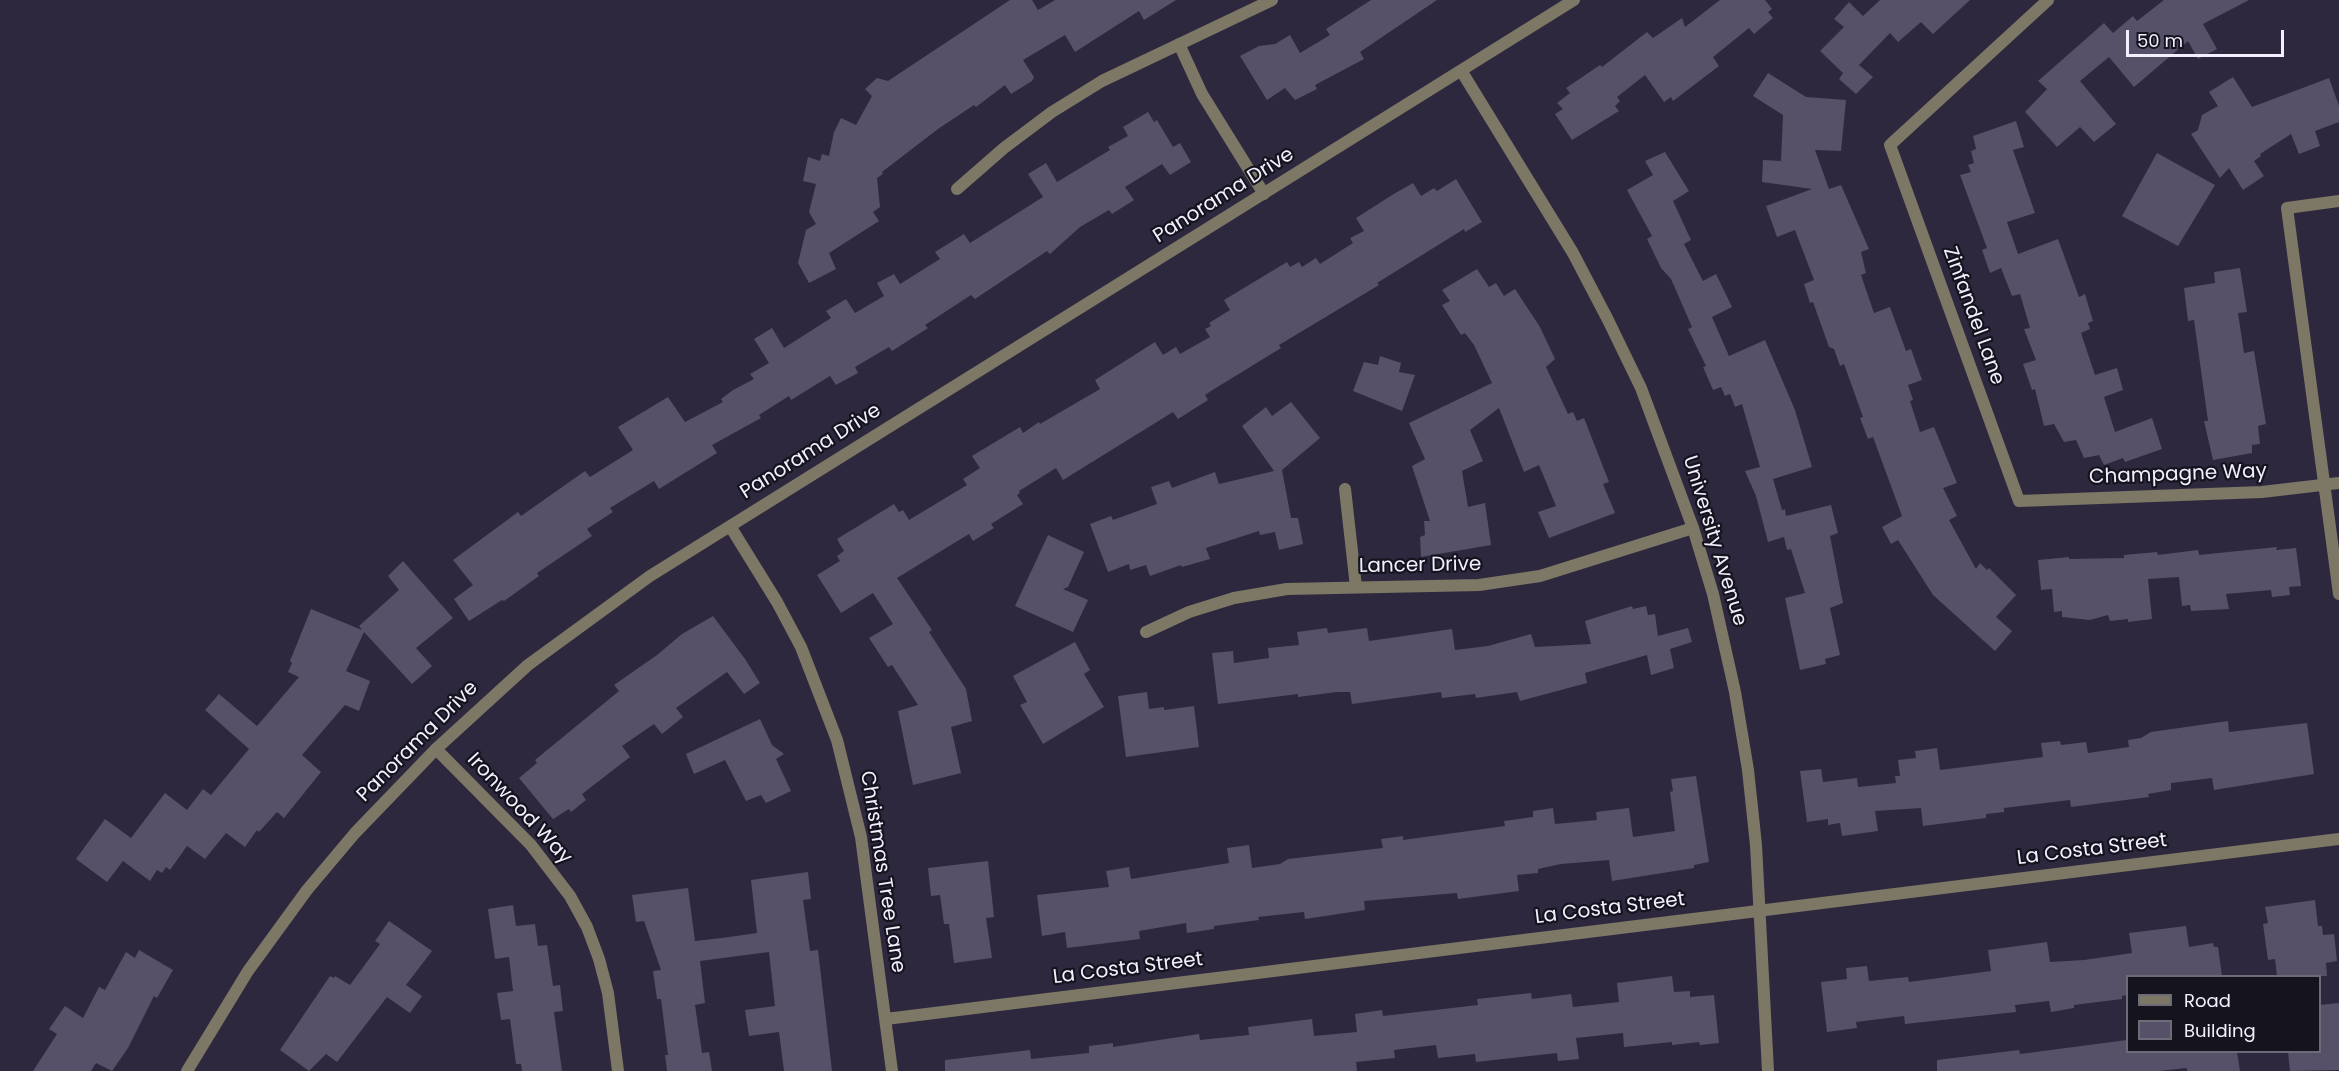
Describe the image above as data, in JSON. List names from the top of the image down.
{
  "streets": {
    "street": [
      "Panorama Drive",
      "Zinfandel Lane",
      "Champagne Way",
      "University Avenue",
      "Lancer Drive",
      "Ironwood Way",
      "La Costa Street",
      "Christmas Tree Lane"
    ]
  },
  "crossings": [
    ["Panorama Drive", "University Avenue"],
    ["Panorama Drive", "Ironwood Way"],
    ["Panorama Drive", "Christmas Tree Lane"],
    ["Zinfandel Lane", "Champagne Way"],
    ["University Avenue", "Lancer Drive"],
    ["University Avenue", "La Costa Street"],
    ["La Costa Street", "Christmas Tree Lane"]
  ],
  "legend": ["Road", "Building"],
  "scale_bar": "50 m"
}
